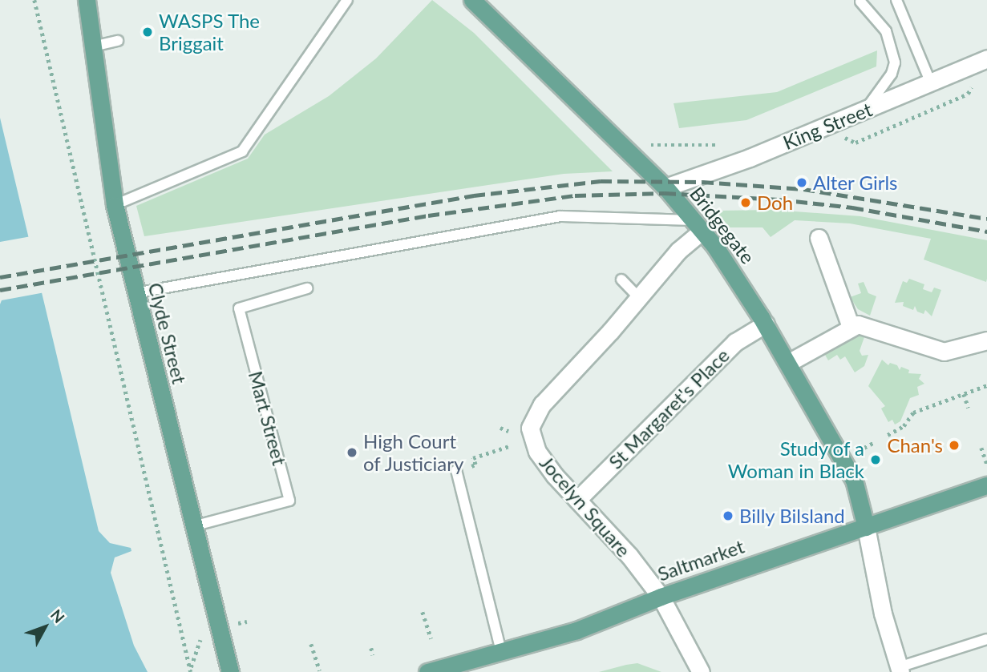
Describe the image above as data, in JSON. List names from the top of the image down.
{
  "streets": {
    "main road": ["Bridgegate", "Clyde Street", "Saltmarket"],
    "street": ["King Street", "St Margaret's Place", "Jocelyn Square"],
    "lane": ["Mart Street"]
  },
  "crossings": [
    ["King Street", "Bridgegate"],
    ["Bridgegate", "St Margaret's Place"],
    ["Bridgegate", "Saltmarket"],
    ["Clyde Street", "Mart Street"],
    ["St Margaret's Place", "Jocelyn Square"],
    ["Jocelyn Square", "Saltmarket"]
  ],
  "places": [
    "WASPS The Briggait",
    "Alter Girls",
    "Doh",
    "Chan's",
    "High Court of Justiciary",
    "Study of a Woman in Black",
    "Billy Bilsland"
  ],
  "north": "top right"
}
